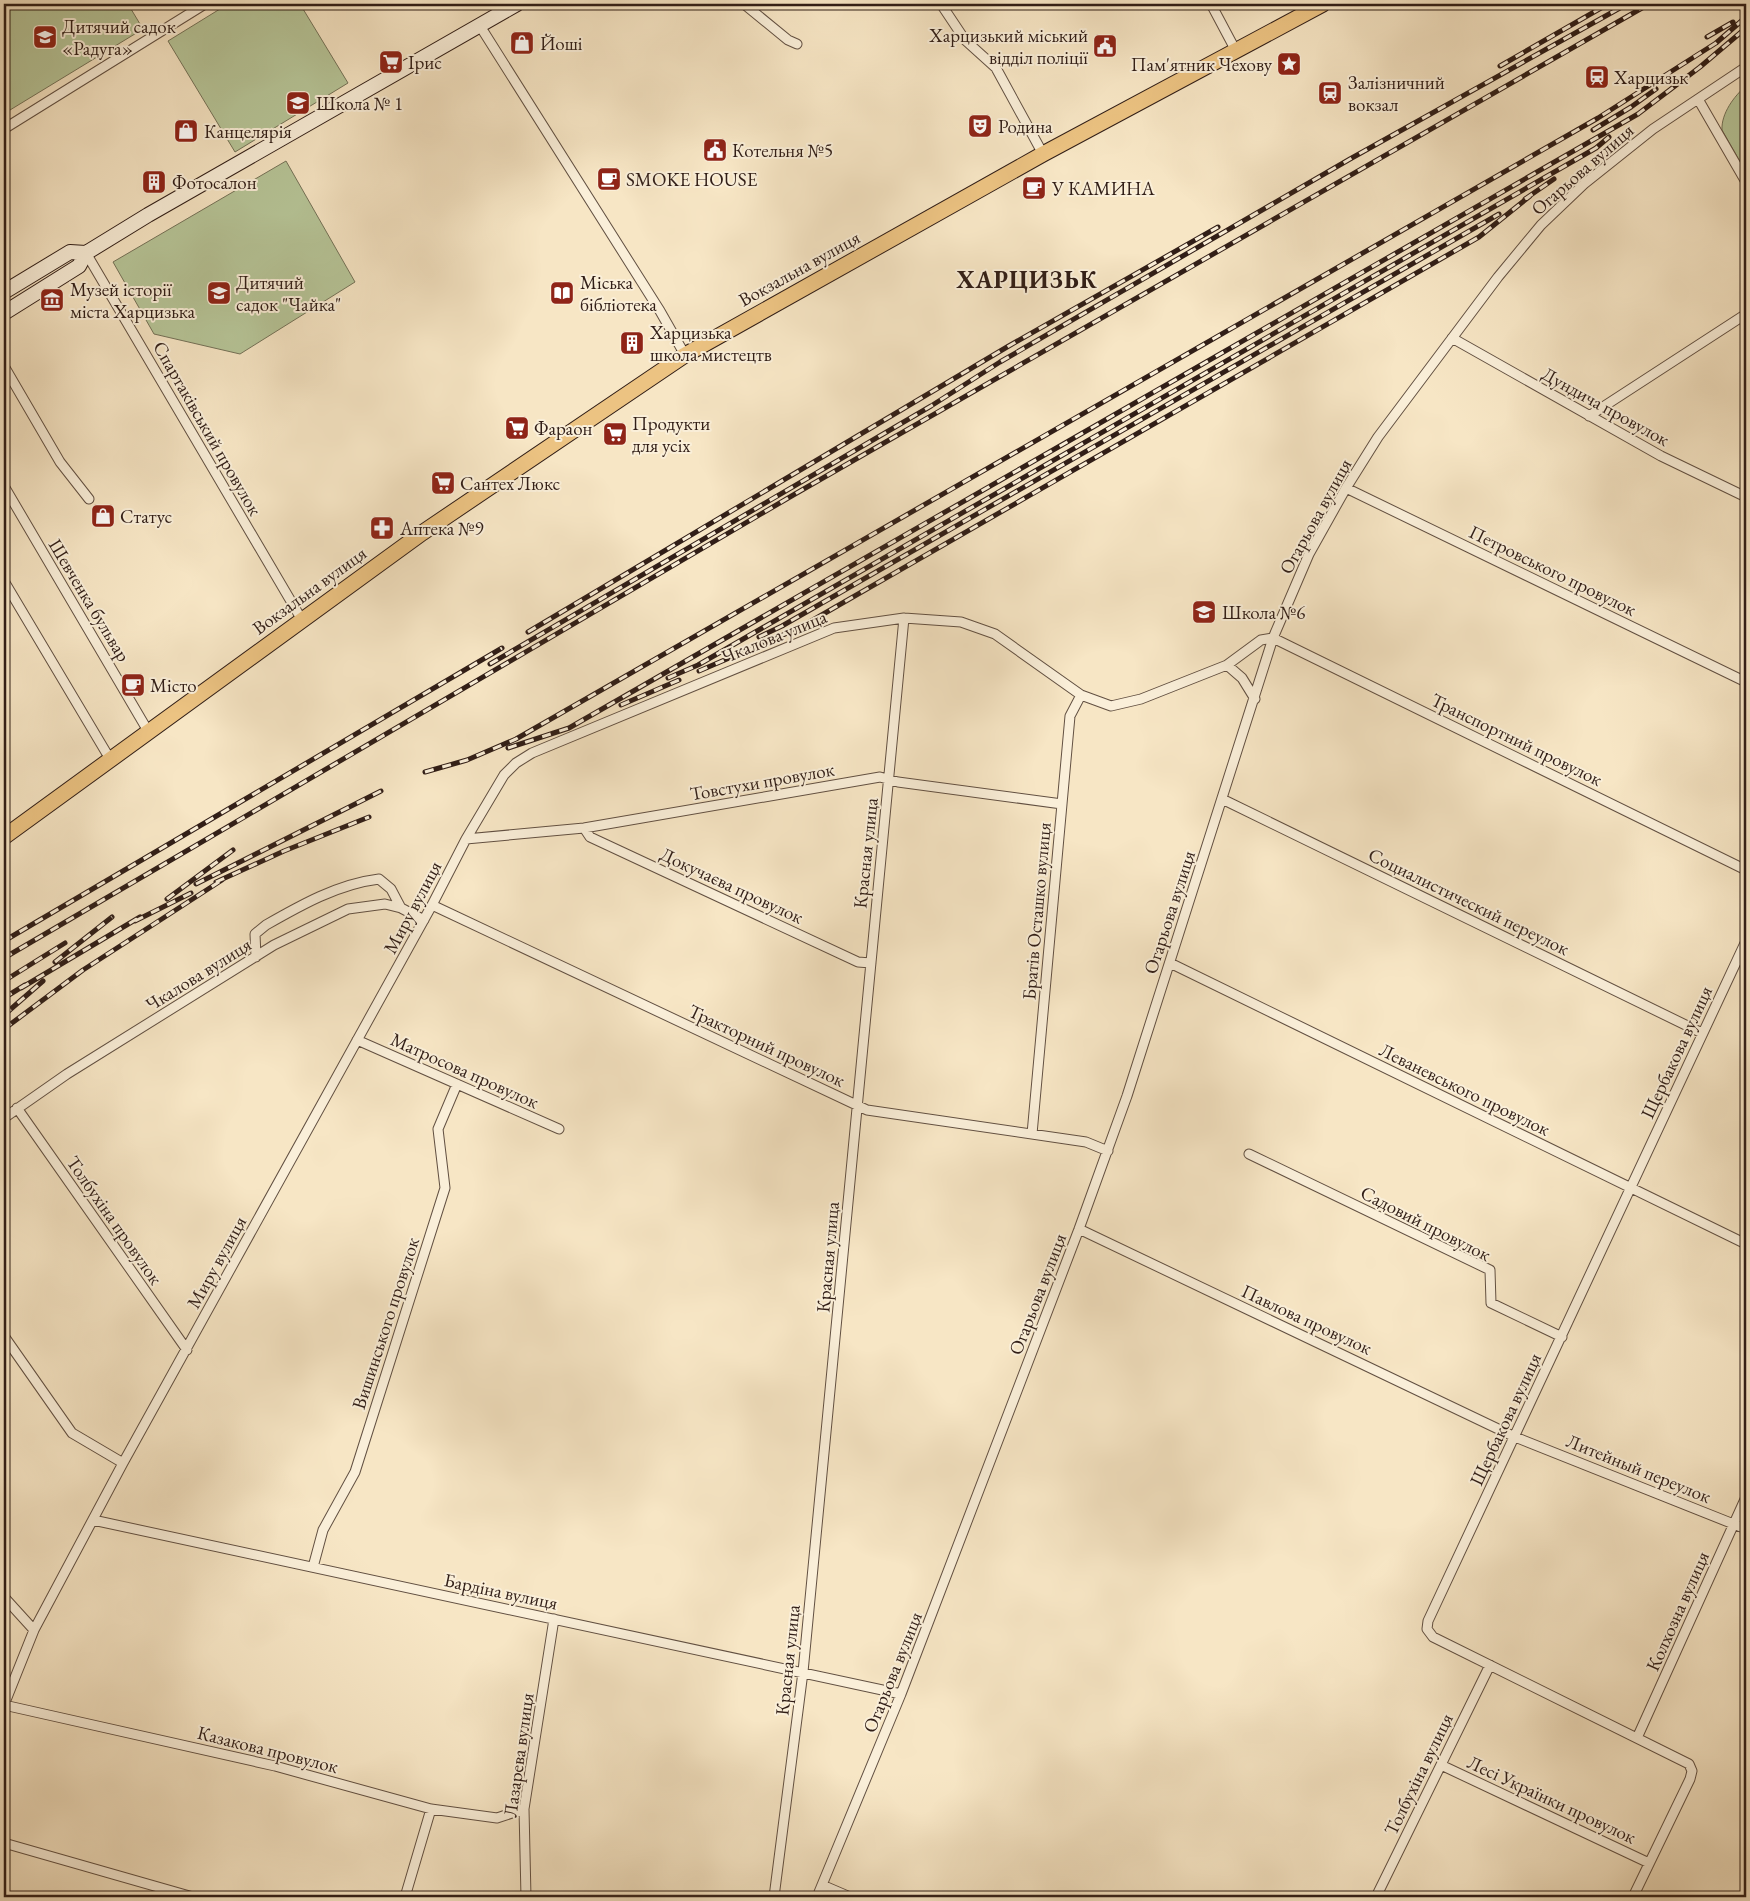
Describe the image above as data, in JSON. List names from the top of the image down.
{
  "streets": {
    "main road": ["Вокзальна вулиця"],
    "street": [
      "Огарьова вулиця",
      "Дундича провулок",
      "Спартаківський провулок",
      "Петровського провулок",
      "Шевченка бульвар",
      "Чкалова улица",
      "Транспортний провулок",
      "Товстухи провулок",
      "Красная улица",
      "Докучаєва провулок",
      "Социалистический переулок",
      "Миру вулиця",
      "Братів Осташко вулиця",
      "Чкалова вулиця",
      "Тракторний провулок",
      "Щербакова вулиця",
      "Матросова провулок",
      "Леваневського провулок",
      "Толбухіна провулок",
      "Садовий провулок",
      "Павлова провулок",
      "Вишинського провулок",
      "Литейный переулок",
      "Бардіна вулиця",
      "Колхозна вулиця",
      "Казакова провулок",
      "Лазарева вулиця",
      "Толбухіна вулиця",
      "Лесі Українки провулок"
    ]
  },
  "crossings": [
    ["Огарьова вулиця", "Дундича провулок"],
    ["Огарьова вулиця", "Петровського провулок"],
    ["Огарьова вулиця", "Чкалова улица"],
    ["Огарьова вулиця", "Транспортний провулок"],
    ["Огарьова вулиця", "Социалистический переулок"],
    ["Огарьова вулиця", "Тракторний провулок"],
    ["Огарьова вулиця", "Леваневського провулок"],
    ["Огарьова вулиця", "Павлова провулок"],
    ["Огарьова вулиця", "Бардіна вулиця"],
    ["Вокзальна вулиця", "Спартаківський провулок"],
    ["Вокзальна вулиця", "Шевченка бульвар"],
    ["Чкалова улица", "Транспортний провулок"],
    ["Чкалова улица", "Товстухи провулок"],
    ["Чкалова улица", "Красная улица"],
    ["Чкалова улица", "Миру вулиця"],
    ["Чкалова улица", "Братів Осташко вулиця"],
    ["Товстухи провулок", "Красная улица"],
    ["Товстухи провулок", "Докучаєва провулок"],
    ["Товстухи провулок", "Миру вулиця"],
    ["Товстухи провулок", "Братів Осташко вулиця"],
    ["Красная улица", "Докучаєва провулок"],
    ["Красная улица", "Тракторний провулок"],
    ["Красная улица", "Бардіна вулиця"],
    ["Социалистический переулок", "Щербакова вулиця"],
    ["Миру вулиця", "Чкалова вулиця"],
    ["Миру вулиця", "Тракторний провулок"],
    ["Миру вулиця", "Матросова провулок"],
    ["Миру вулиця", "Толбухіна провулок"],
    ["Миру вулиця", "Бардіна вулиця"],
    ["Миру вулиця", "Казакова провулок"],
    ["Братів Осташко вулиця", "Тракторний провулок"],
    ["Чкалова вулиця", "Толбухіна провулок"],
    ["Щербакова вулиця", "Леваневського провулок"],
    ["Щербакова вулиця", "Садовий провулок"],
    ["Щербакова вулиця", "Павлова провулок"],
    ["Щербакова вулиця", "Литейный переулок"],
    ["Щербакова вулиця", "Колхозна вулиця"],
    ["Щербакова вулиця", "Толбухіна вулиця"],
    ["Щербакова вулиця", "Лесі Українки провулок"],
    ["Матросова провулок", "Вишинського провулок"],
    ["Павлова провулок", "Литейный переулок"],
    ["Вишинського провулок", "Бардіна вулиця"],
    ["Литейный переулок", "Колхозна вулиця"],
    ["Бардіна вулиця", "Лазарева вулиця"],
    ["Казакова провулок", "Лазарева вулиця"],
    ["Толбухіна вулиця", "Лесі Українки провулок"]
  ],
  "districts": ["ХАРЦИЗЬК"],
  "places": {
    "school or university": [
      "Дитячий садок «Радуга»",
      "Школа № 1",
      "Дитячий садок \"Чайка\"",
      "Школа №6"
    ],
    "shop": ["Йоші", "Канцелярія", "Статус"],
    "public building": ["Харцизький міський відділ поліції", "Котельня №5"],
    "supermarket": [
      "Ірис",
      "Фараон",
      "Продукти для усіх",
      "Сантех Люкс"
    ],
    "place": ["Пам'ятник Чехову"],
    "station": ["Харцизьк", "Залізничний вокзал"],
    "theatre": ["Родина"],
    "cafe": ["SMOKE HOUSE", "У КАМИНА", "Місто"],
    "building": ["Фотосалон", "Харцизька школа мистецтв"],
    "library": ["Міська бібліотека"],
    "museum": ["Музей історії міста Харцизька"],
    "pharmacy": ["Аптека №9"]
  }
}
